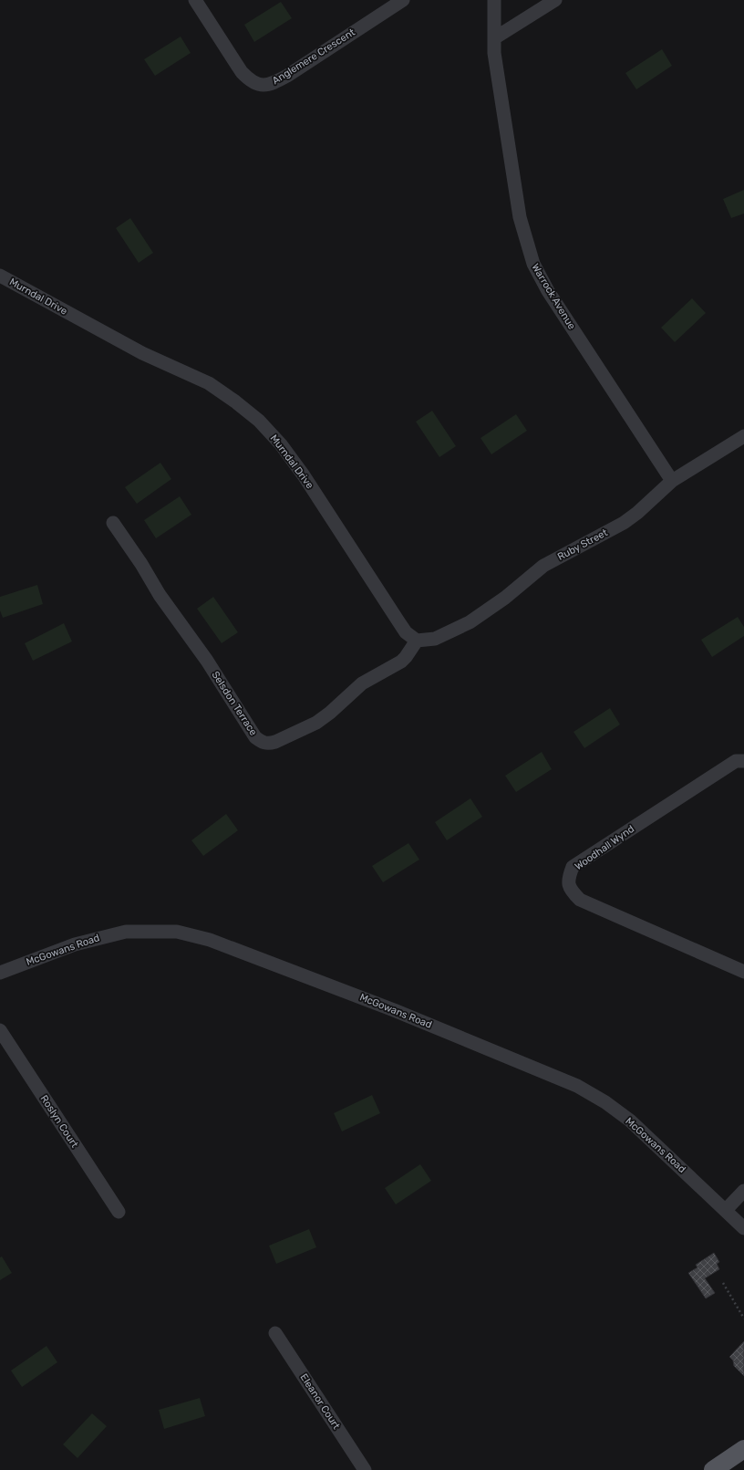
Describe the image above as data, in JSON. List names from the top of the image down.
{
  "streets": {
    "street": [
      "Anglemere Crescent",
      "Murndal Drive",
      "Warrock Avenue",
      "Ruby Street",
      "Selsdon Terrace",
      "Woodhall Wynd",
      "McGowans Road",
      "Roslyn Court",
      "Eleanor Court"
    ]
  },
  "crossings": [
    ["Murndal Drive", "Ruby Street"],
    ["Murndal Drive", "Selsdon Terrace"],
    ["Warrock Avenue", "Ruby Street"],
    ["Ruby Street", "Selsdon Terrace"]
  ]
}
